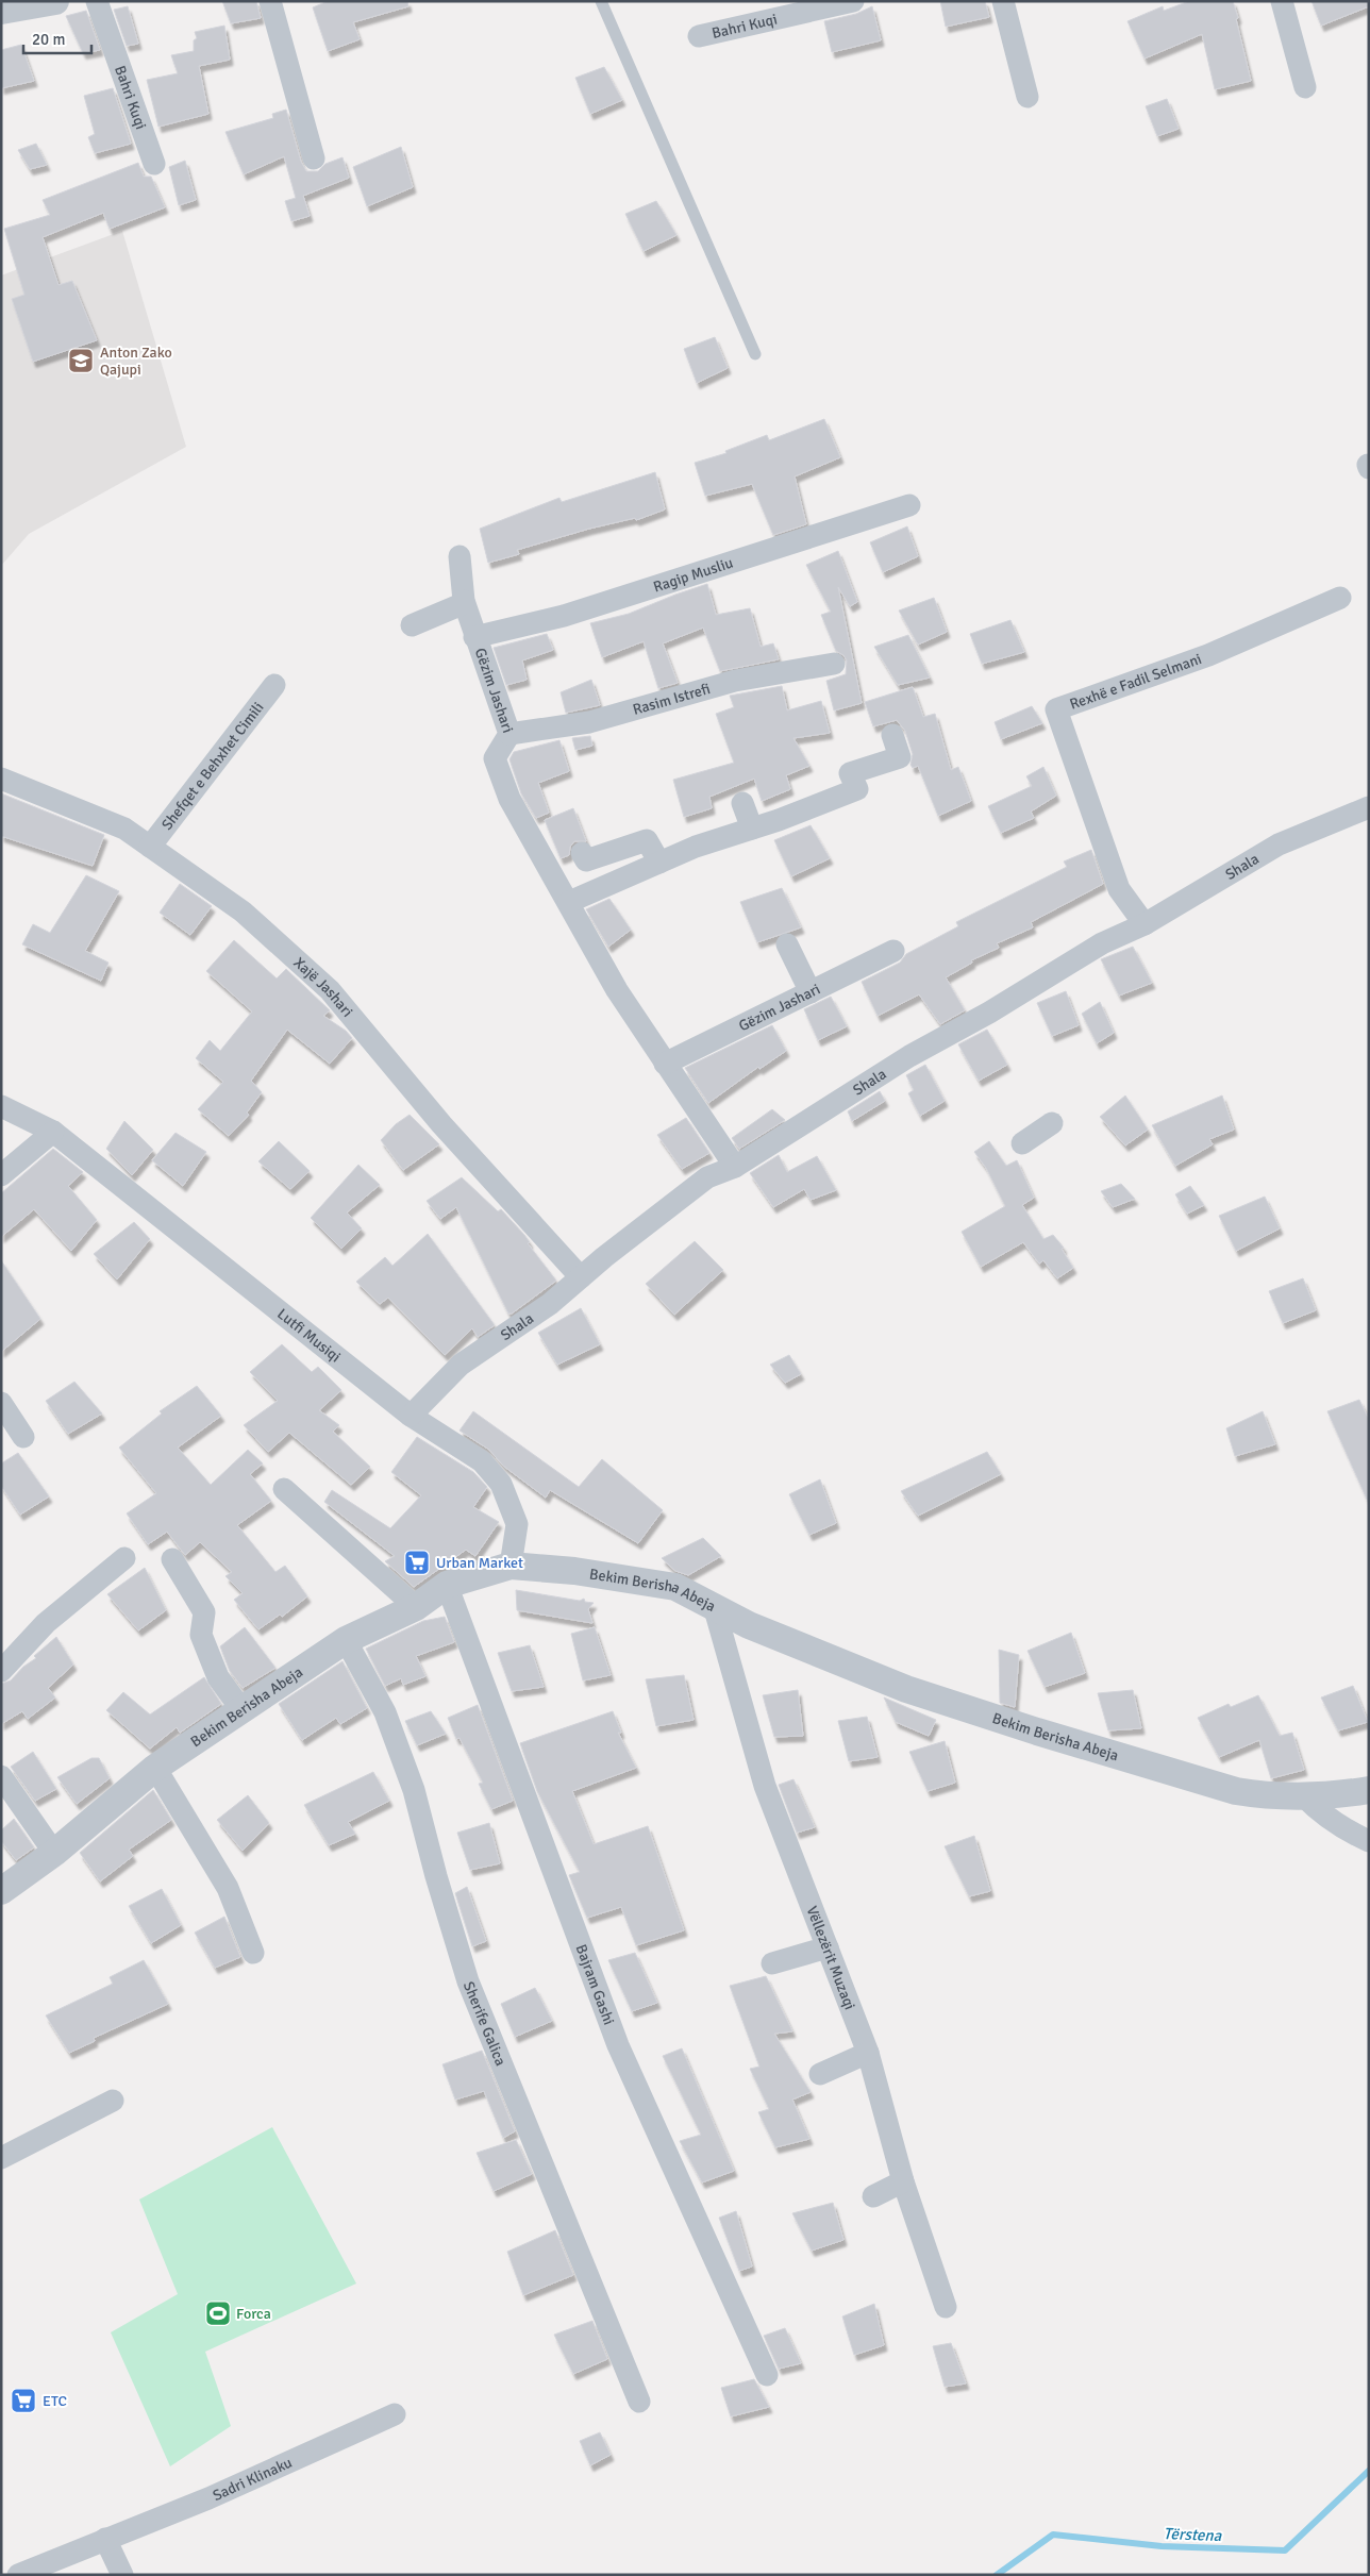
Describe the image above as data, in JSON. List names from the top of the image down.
{
  "streets": {
    "street": [
      "Bahri Kuqi",
      "Ragip Musliu",
      "Rexhë e Fadil Selmani",
      "Gëzim Jashari",
      "Rasim Istrefi",
      "Shefqet e Behxhet Cimili",
      "Shala",
      "Xajë Jashari",
      "Lutfi Musiqi",
      "Bekim Berisha Abeja",
      "Vëllezërit Muzaqi",
      "Bajram Gashi",
      "Sherife Galica",
      "Sadri Klinaku"
    ]
  },
  "crossings": [
    ["Ragip Musliu", "Gëzim Jashari"],
    ["Rexhë e Fadil Selmani", "Shala"],
    ["Gëzim Jashari", "Rasim Istrefi"],
    ["Gëzim Jashari", "Shala"],
    ["Shefqet e Behxhet Cimili", "Xajë Jashari"],
    ["Shala", "Xajë Jashari"],
    ["Shala", "Lutfi Musiqi"],
    ["Lutfi Musiqi", "Bekim Berisha Abeja"],
    ["Bekim Berisha Abeja", "Vëllezërit Muzaqi"],
    ["Bekim Berisha Abeja", "Bajram Gashi"],
    ["Bekim Berisha Abeja", "Sherife Galica"]
  ],
  "water": ["Tërstena"],
  "places": {
    "school or university": ["Anton Zako Qajupi"],
    "supermarket": ["Urban Market", "ETC"],
    "sports": ["Forca"]
  },
  "scale_bar": "20 m"
}
